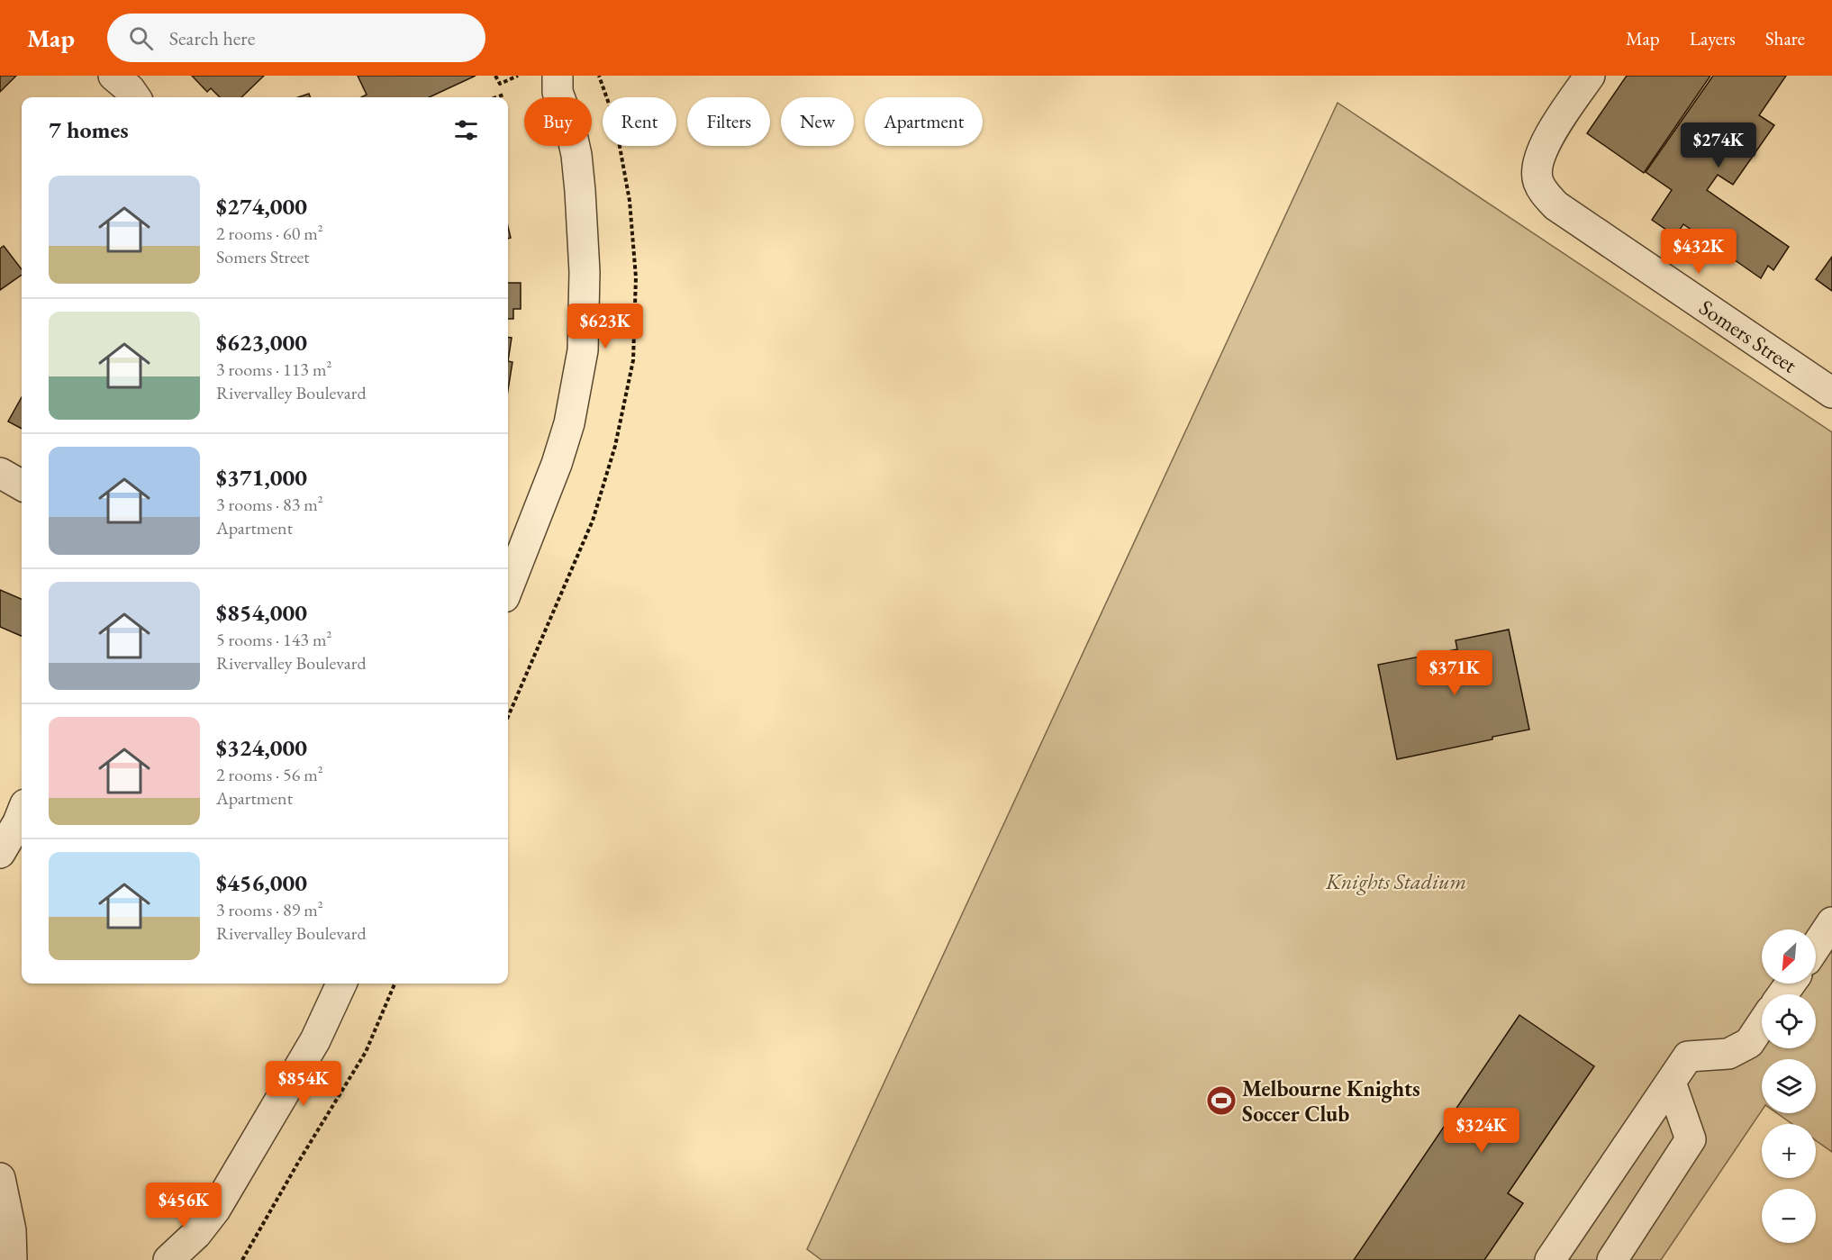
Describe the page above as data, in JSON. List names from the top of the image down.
{
  "streets": {
    "street": ["Somers Street"]
  },
  "parks": ["Knights Stadium"],
  "places": {
    "sports": ["Melbourne Knights Soccer Club"]
  },
  "north": "bottom left",
  "page": {
    "header": "Map",
    "search": "Search here",
    "nav": ["Map", "Layers", "Share"],
    "chip": [
      "Buy",
      "Rent",
      "Filters",
      "New",
      "Apartment"
    ],
    "heading": "7 homes",
    "price": [
      "$274K",
      "$432K",
      "$623K",
      "$371K",
      "$854K",
      "$324K",
      "$456K"
    ],
    "list": [
      {
        "name": "$274,000",
        "note": "2 rooms · 60 m² · Somers Street"
      },
      {
        "name": "$623,000",
        "note": "3 rooms · 113 m² · Rivervalley Boulevard"
      },
      {
        "name": "$371,000",
        "note": "3 rooms · 83 m² · Apartment"
      },
      {
        "name": "$854,000",
        "note": "5 rooms · 143 m² · Rivervalley Boulevard"
      },
      {
        "name": "$324,000",
        "note": "2 rooms · 56 m² · Apartment"
      },
      {
        "name": "$456,000",
        "note": "3 rooms · 89 m² · Rivervalley Boulevard"
      }
    ],
    "map_buttons": ["+", "−"]
  }
}
